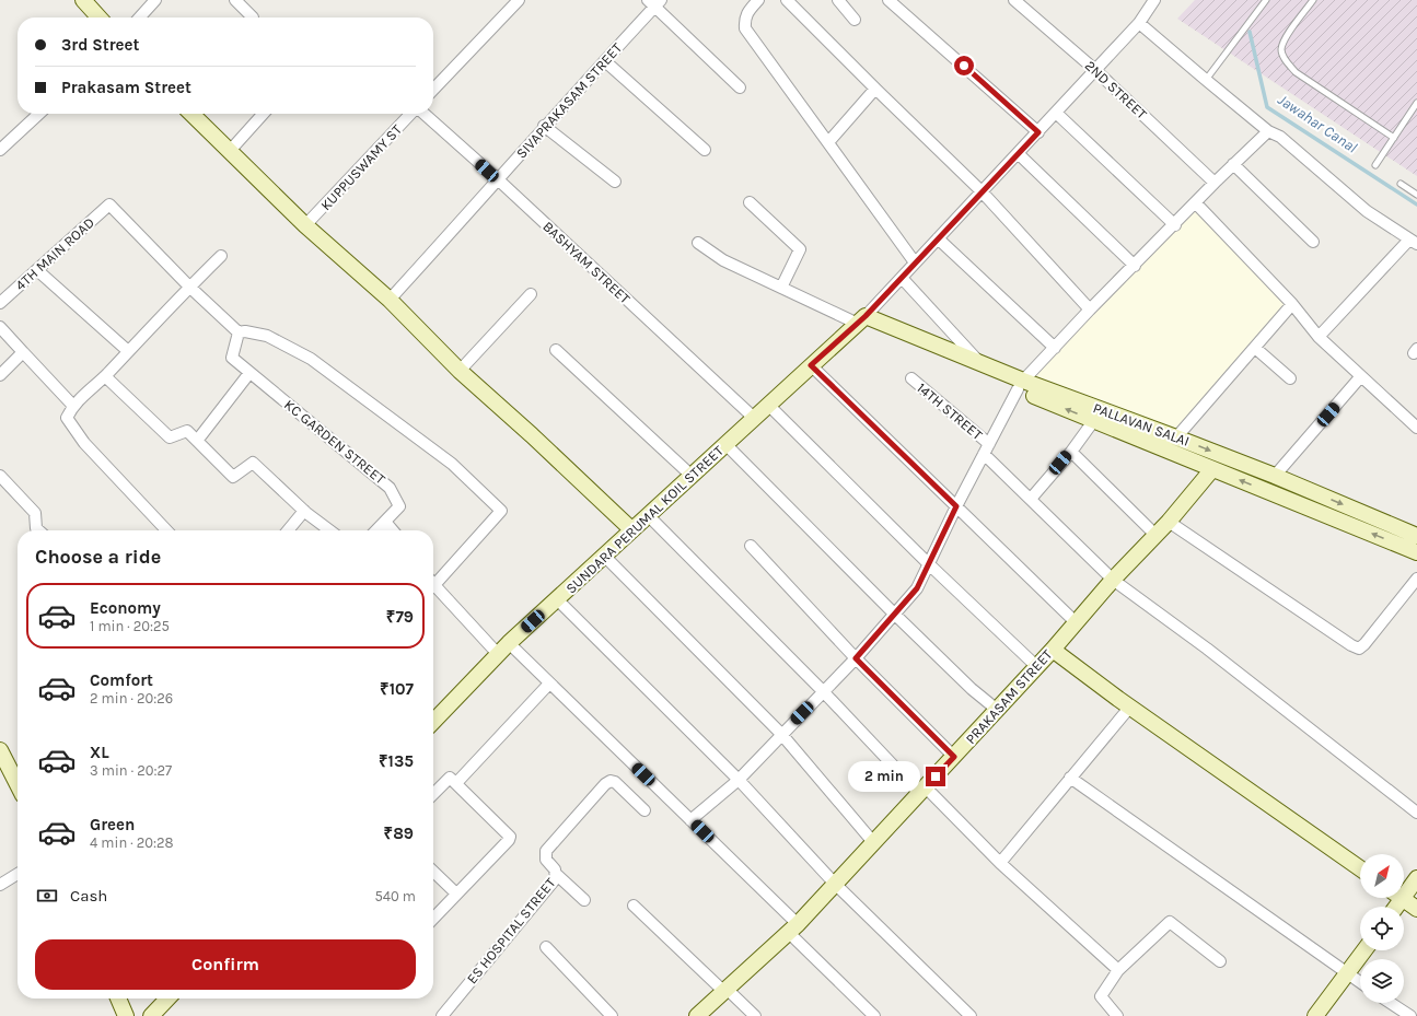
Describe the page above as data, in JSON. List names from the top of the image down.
{
  "streets": {
    "street": [
      "2ND STREET",
      "SIVAPRAKASAM STREET",
      "KUPPUSWAMY ST",
      "4TH MAIN ROAD",
      "BASHYAM STREET",
      "14TH STREET",
      "PALLAVAN SALAI",
      "KC GARDEN STREET",
      "SUNDARA PERUMAL KOIL STREET",
      "PRAKASAM STREET",
      "ES HOSPITAL STREET"
    ]
  },
  "crossings": [
    ["SIVAPRAKASAM STREET", "BASHYAM STREET"],
    ["BASHYAM STREET", "SUNDARA PERUMAL KOIL STREET"],
    ["14TH STREET", "PRAKASAM STREET"],
    ["PALLAVAN SALAI", "SUNDARA PERUMAL KOIL STREET"]
  ],
  "water": ["Jawahar Canal"],
  "north": "top right",
  "page": {
    "banner": ["3rd Street", "Prakasam Street"],
    "heading": "Choose a ride",
    "list": [
      {
        "name": "Economy",
        "note": "1 min · 20:25",
        "value": "₹79"
      },
      {
        "name": "Comfort",
        "note": "2 min · 20:26",
        "value": "₹107"
      },
      {
        "name": "XL",
        "note": "3 min · 20:27",
        "value": "₹135"
      },
      {
        "name": "Green",
        "note": "4 min · 20:28",
        "value": "₹89"
      }
    ],
    "bubble": "2 min",
    "pay": ["Cash", "540 m"],
    "buttons": "Confirm"
  }
}
